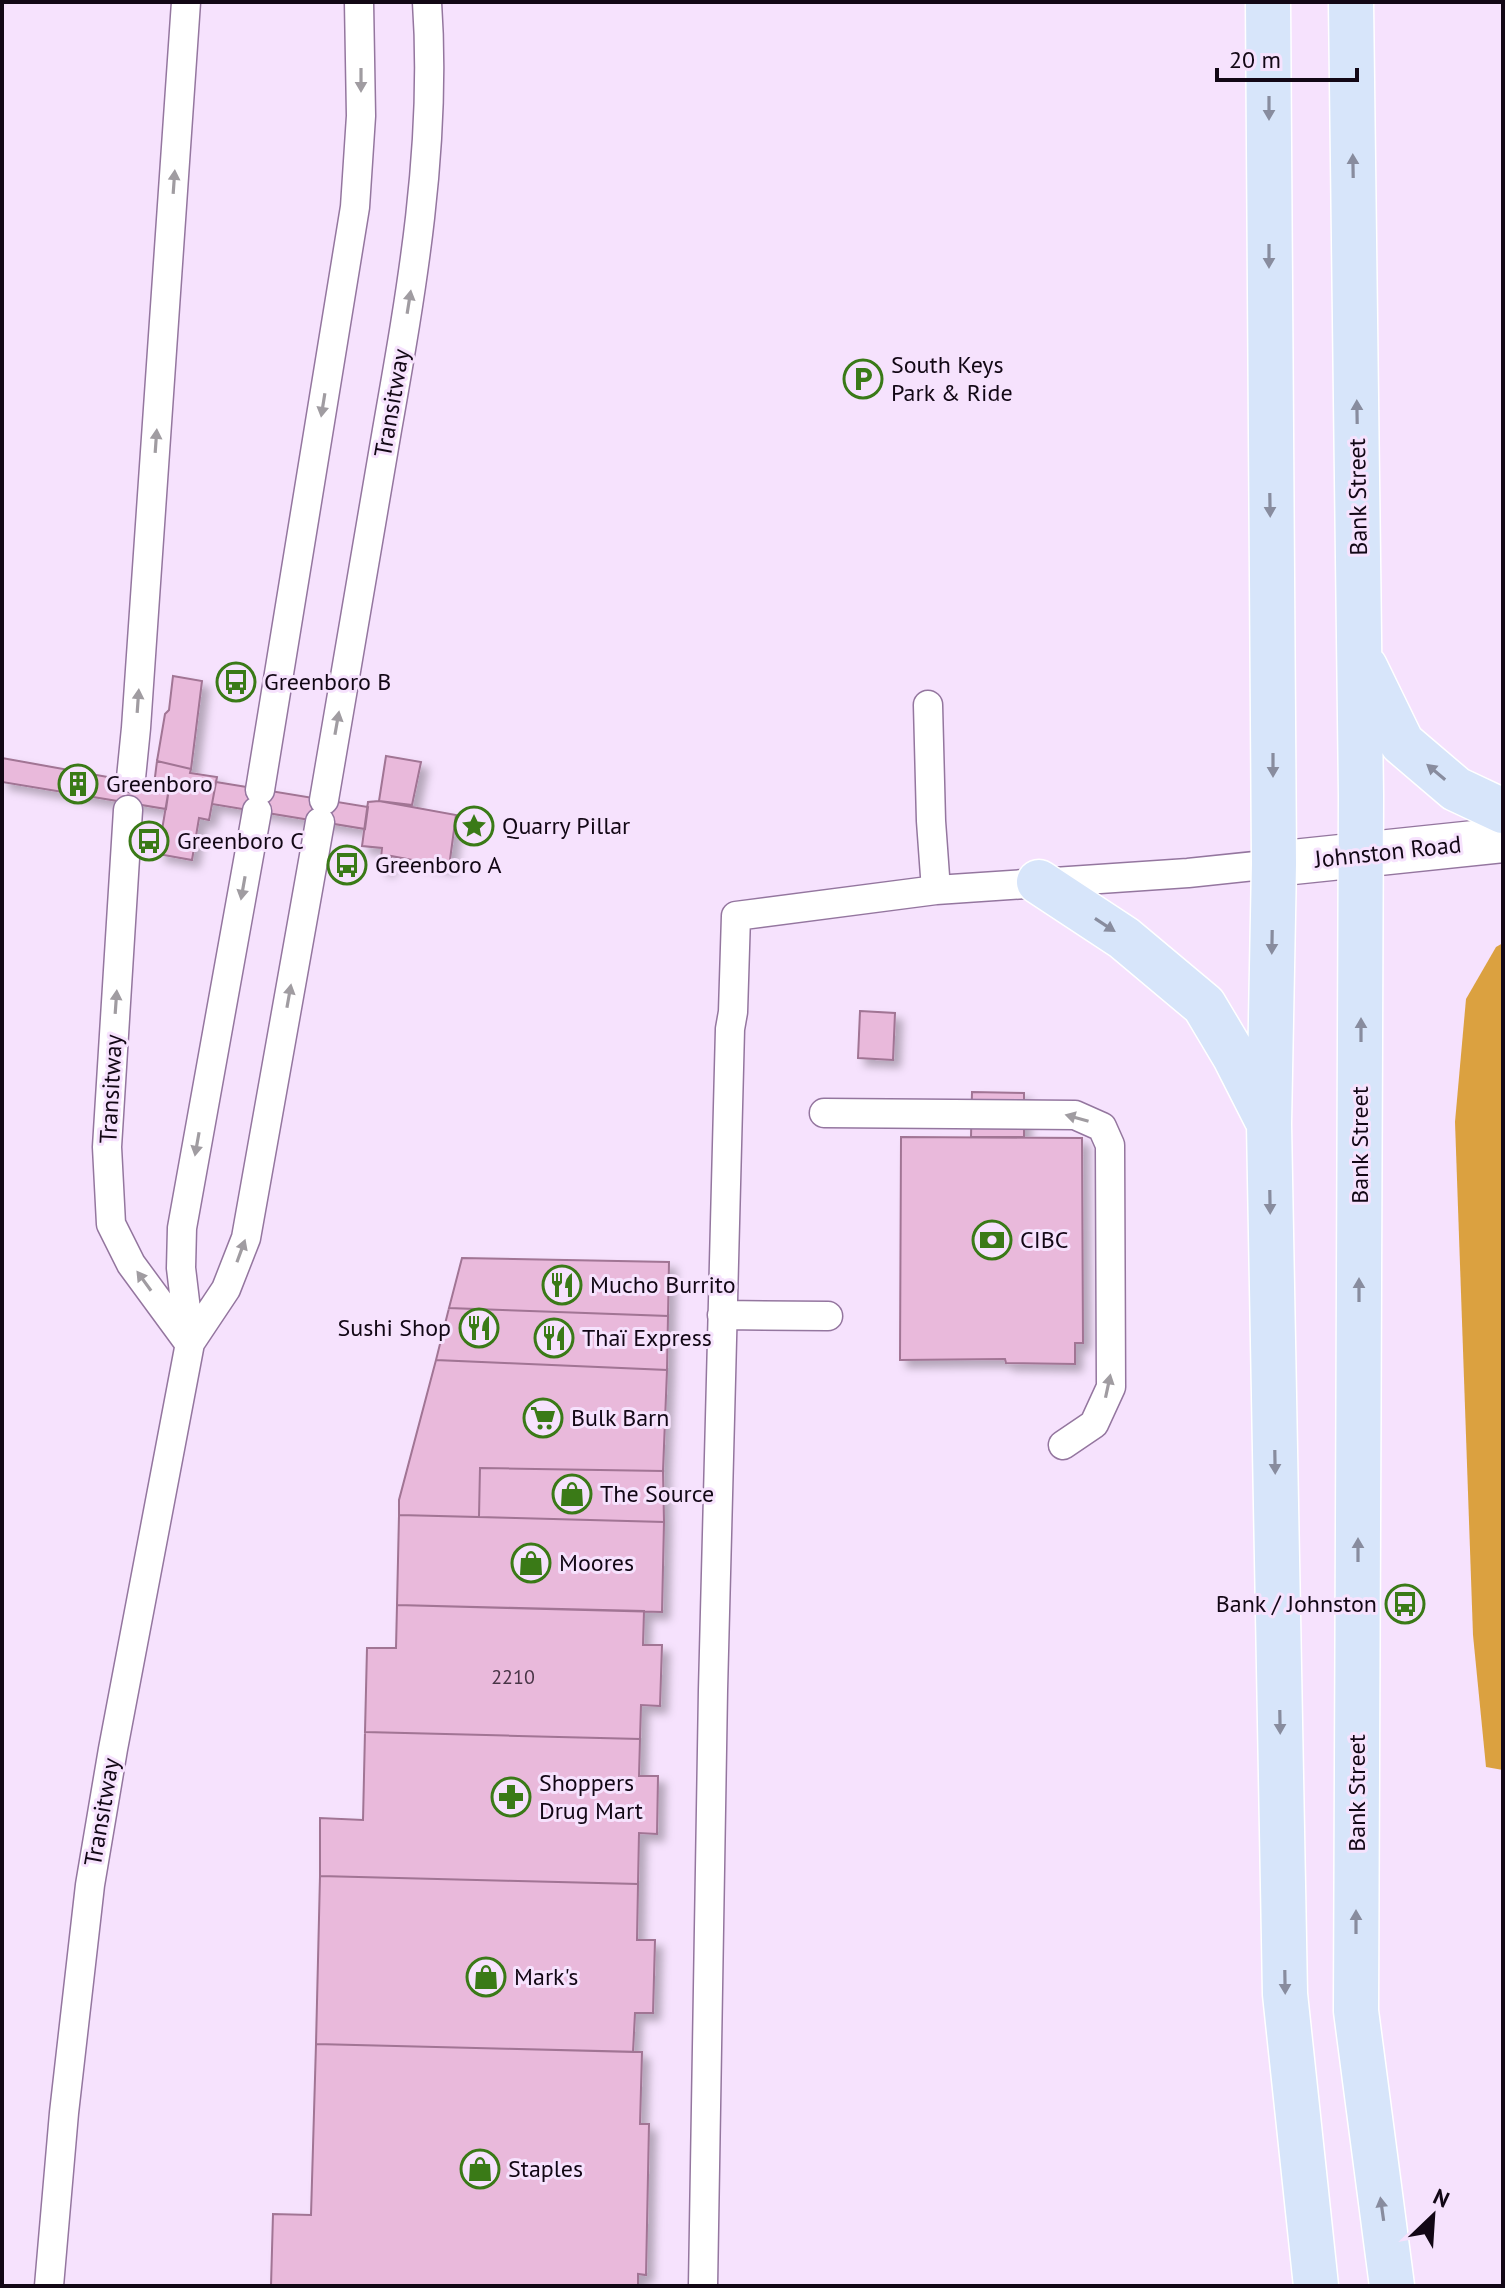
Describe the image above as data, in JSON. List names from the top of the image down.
{
  "streets": {
    "main road": ["Bank Street"],
    "street": ["Johnston Road"],
    "lane": ["Transitway"]
  },
  "crossings": [
    ["Bank Street", "Johnston Road"]
  ],
  "places": {
    "parking": ["South Keys Park & Ride"],
    "bus stop": [
      "Greenboro B",
      "Greenboro C",
      "Greenboro A",
      "Bank / Johnston"
    ],
    "building": ["Greenboro"],
    "place": ["Quarry Pillar"],
    "bank": ["CIBC"],
    "restaurant": ["Mucho Burrito", "Sushi Shop", "Thaï Express"],
    "supermarket": ["Bulk Barn"],
    "shop": [
      "The Source",
      "Moores",
      "Mark's",
      "Staples"
    ],
    "pharmacy": ["Shoppers Drug Mart"]
  },
  "house_numbers": ["2210"],
  "scale_bar": "20 m",
  "north": "top right"
}
